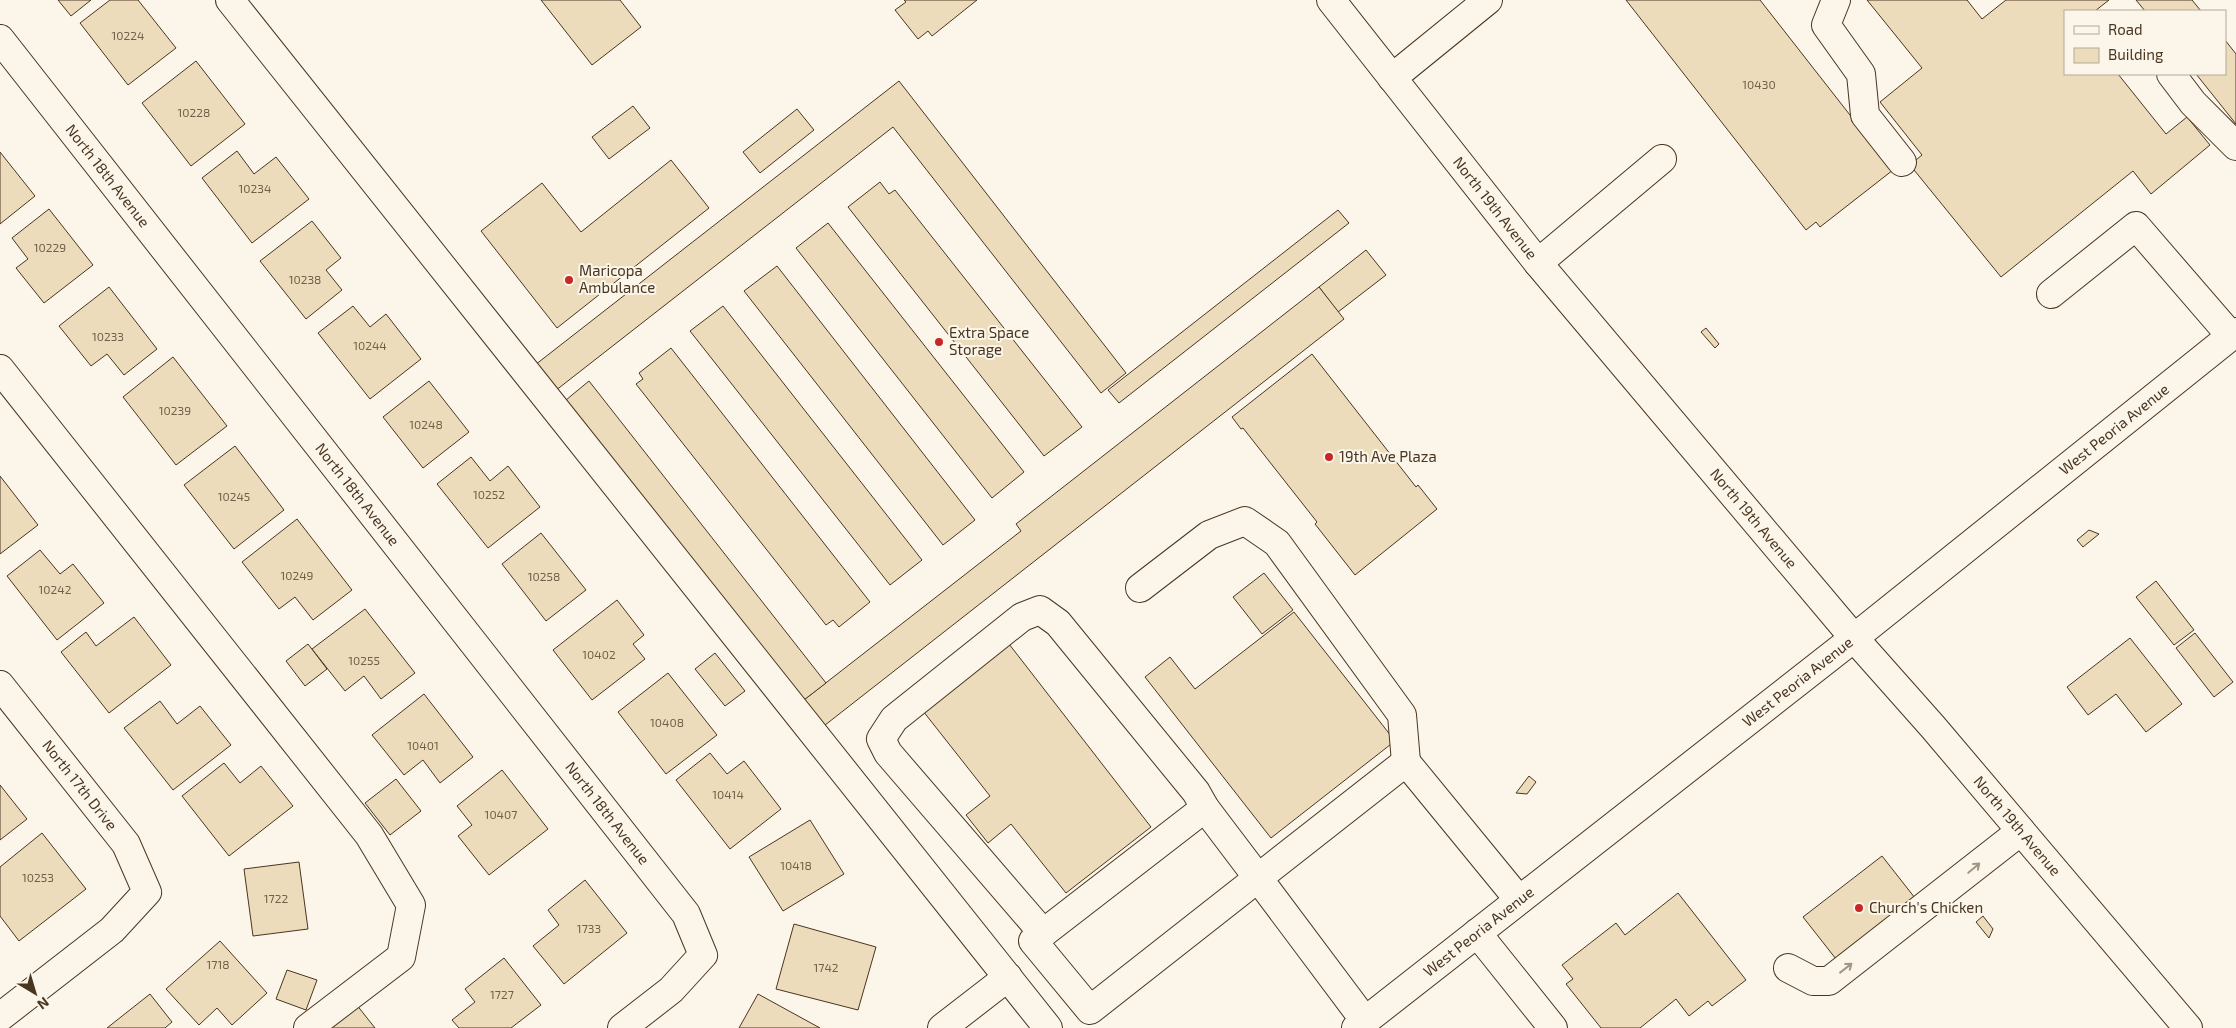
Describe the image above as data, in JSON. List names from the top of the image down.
{
  "streets": {
    "main road": [
      "North 18th Avenue",
      "North 19th Avenue",
      "West Peoria Avenue",
      "North 17th Drive"
    ]
  },
  "crossings": [
    ["North 19th Avenue", "West Peoria Avenue"]
  ],
  "places": [
    "Maricopa Ambulance",
    "Extra Space Storage",
    "19th Ave Plaza",
    "Church's Chicken"
  ],
  "house_numbers": [
    "10224",
    "10430",
    "10228",
    "10234",
    "10229",
    "10238",
    "10233",
    "10244",
    "10239",
    "10248",
    "10252",
    "10245",
    "10249",
    "10258",
    "10242",
    "10402",
    "10255",
    "10408",
    "10401",
    "10414",
    "10407",
    "10418",
    "10253",
    "1722",
    "1733",
    "1718",
    "1742",
    "1727"
  ],
  "legend": ["Road", "Building"],
  "north": "bottom right"
}
